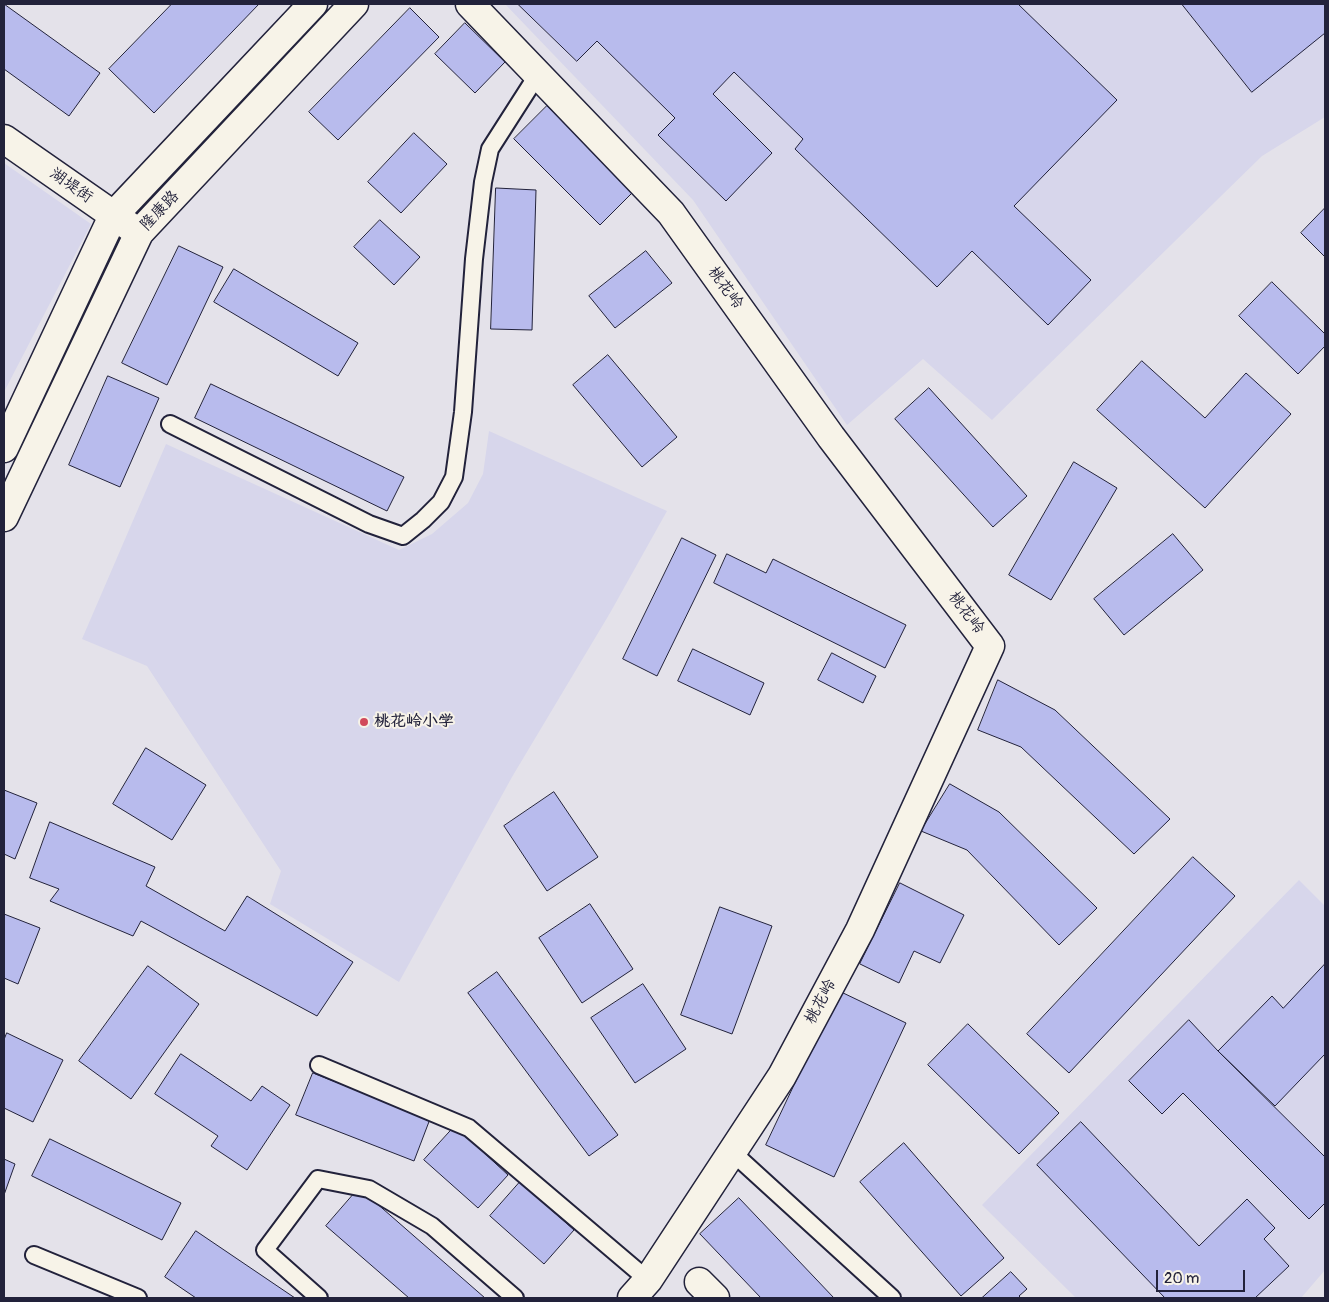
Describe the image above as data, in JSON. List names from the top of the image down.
{
  "streets": {
    "street": ["湖堤街", "隆康路", "桃花岭"]
  },
  "crossings": [
    ["湖堤街", "隆康路"]
  ],
  "places": ["桃花岭小学"],
  "scale_bar": "20 m"
}
